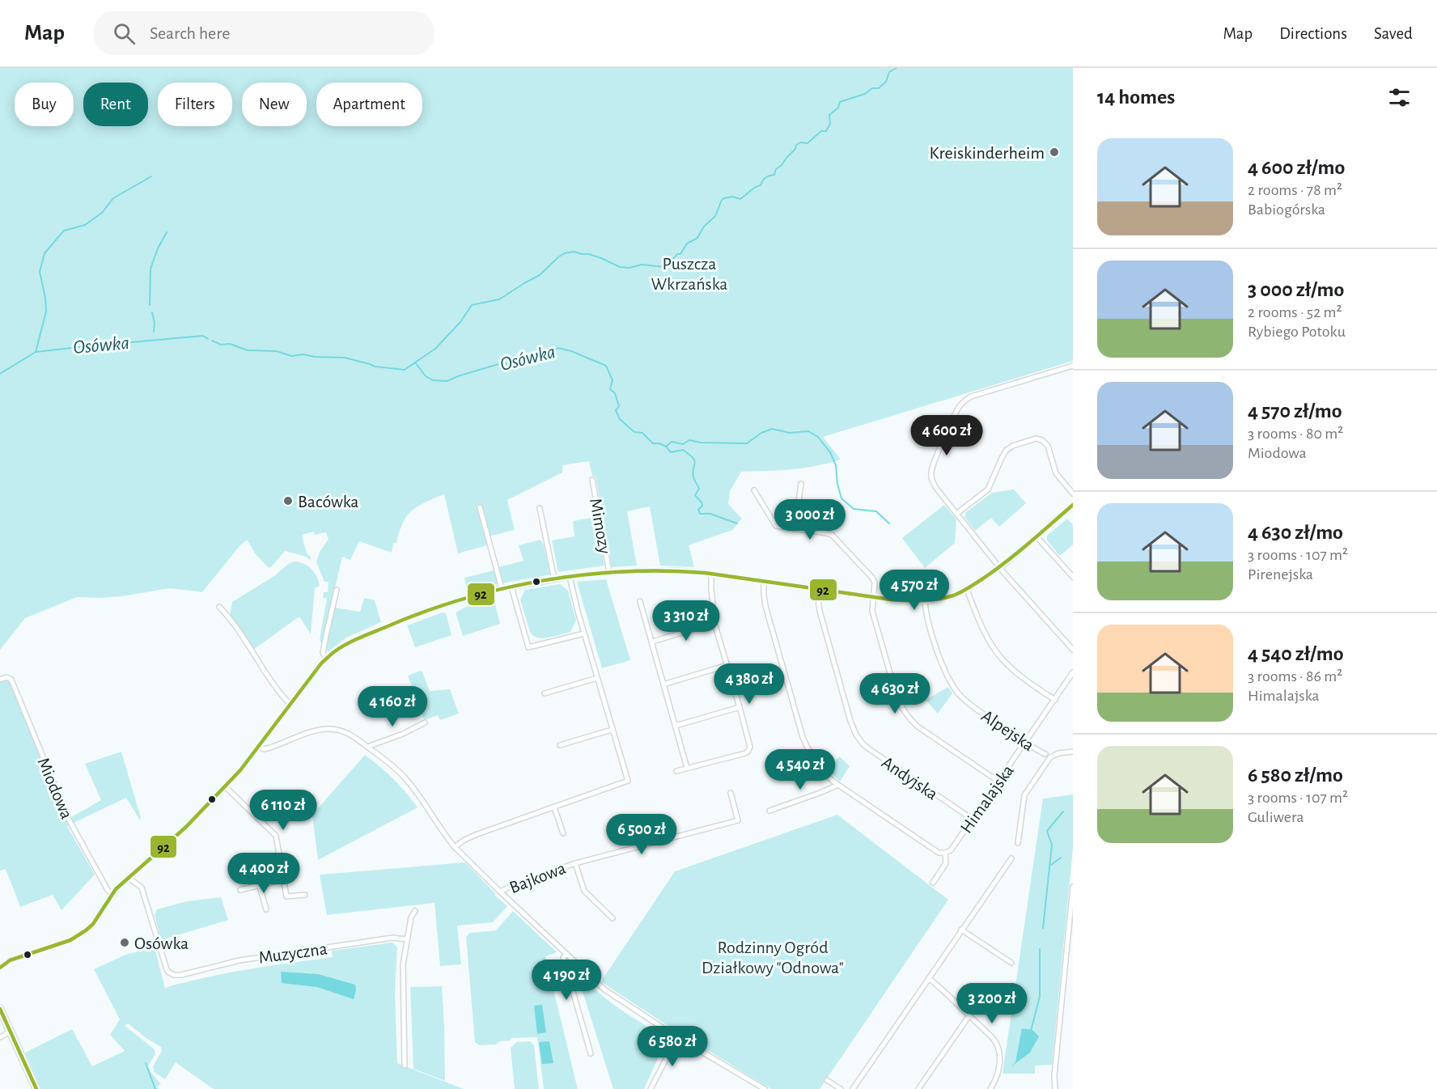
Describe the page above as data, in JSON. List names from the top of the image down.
{
  "streets": {
    "street": [
      "Mimozy",
      "Alpejska",
      "Andyjska",
      "Miodowa",
      "Himalajska",
      "Bajkowa",
      "Muzyczna"
    ]
  },
  "crossings": [
    ["Alpejska", "Himalajska"],
    ["Andyjska", "Himalajska"]
  ],
  "water": ["Osówka"],
  "parks": ["Puszcza Wkrzańska", "Rodzinny Ogród Działkowy \"Odnowa\""],
  "places": ["Kreiskinderheim", "Bacówka", "Osówka"],
  "lines": ["transit line 92"],
  "page": {
    "header": "Map",
    "search": "Search here",
    "nav": ["Map", "Directions", "Saved"],
    "heading": "14 homes",
    "chip": [
      "Buy",
      "Rent",
      "Filters",
      "New",
      "Apartment"
    ],
    "list": [
      {
        "name": "4 600 zł/mo",
        "note": "2 rooms · 78 m² · Babiogórska"
      },
      {
        "name": "3 000 zł/mo",
        "note": "2 rooms · 52 m² · Rybiego Potoku"
      },
      {
        "name": "4 570 zł/mo",
        "note": "3 rooms · 80 m² · Miodowa"
      },
      {
        "name": "4 630 zł/mo",
        "note": "3 rooms · 107 m² · Pirenejska"
      },
      {
        "name": "4 540 zł/mo",
        "note": "3 rooms · 86 m² · Himalajska"
      },
      {
        "name": "6 580 zł/mo",
        "note": "3 rooms · 107 m² · Guliwera"
      }
    ],
    "price": [
      "4 600 zł",
      "3 000 zł",
      "4 570 zł",
      "3 310 zł",
      "4 380 zł",
      "4 630 zł",
      "4 160 zł",
      "4 540 zł",
      "6 110 zł",
      "6 500 zł",
      "4 400 zł",
      "4 190 zł",
      "3 200 zł",
      "6 580 zł"
    ]
  }
}
